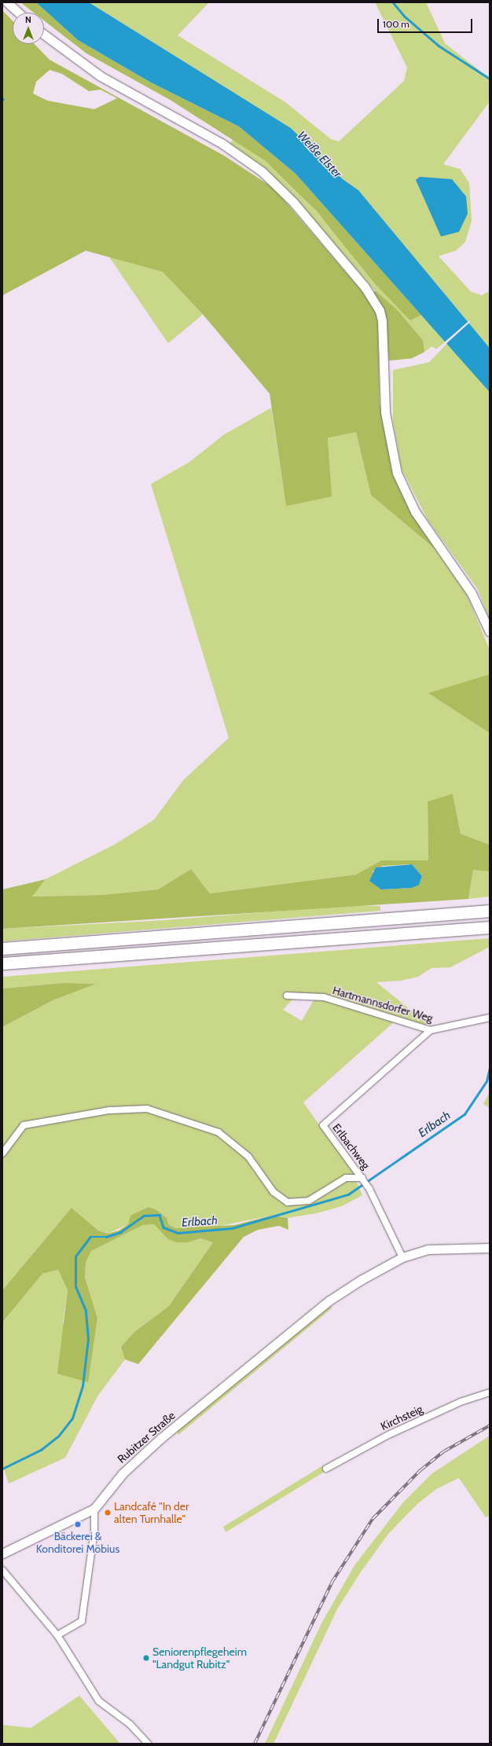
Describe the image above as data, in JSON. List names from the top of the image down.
{
  "streets": {
    "main road": ["Rubitzer Straße"],
    "street": ["Hartmannsdorfer Weg", "Erlbachweg", "Kirchsteig"]
  },
  "crossings": [
    ["Hartmannsdorfer Weg", "Erlbachweg"],
    ["Erlbachweg", "Rubitzer Straße"]
  ],
  "water": ["Weiße Elster", "Erlbach"],
  "places": ["Landcafé \"In der alten Turnhalle\"", "Bäckerei & Konditorei Möbius", "Seniorenpflegeheim \"Landgut Rubitz\""],
  "scale_bar": "100 m",
  "north": "top"
}
